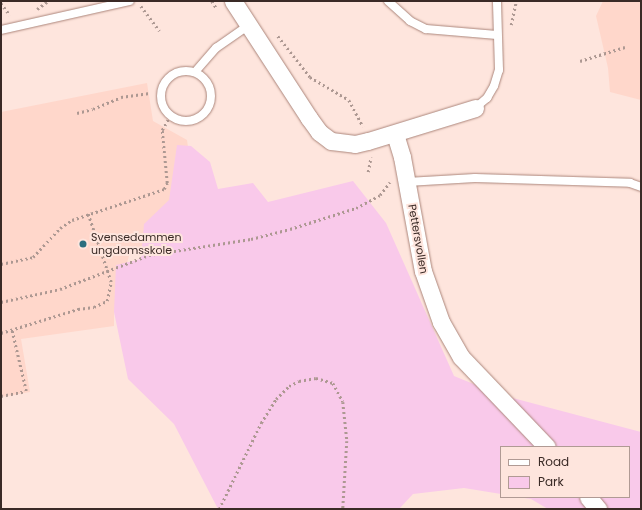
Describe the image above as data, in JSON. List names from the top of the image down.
{
  "streets": {
    "street": ["Pettersvollen"]
  },
  "places": ["Svensedammen ungdomsskole"],
  "legend": ["Road", "Park"]
}
